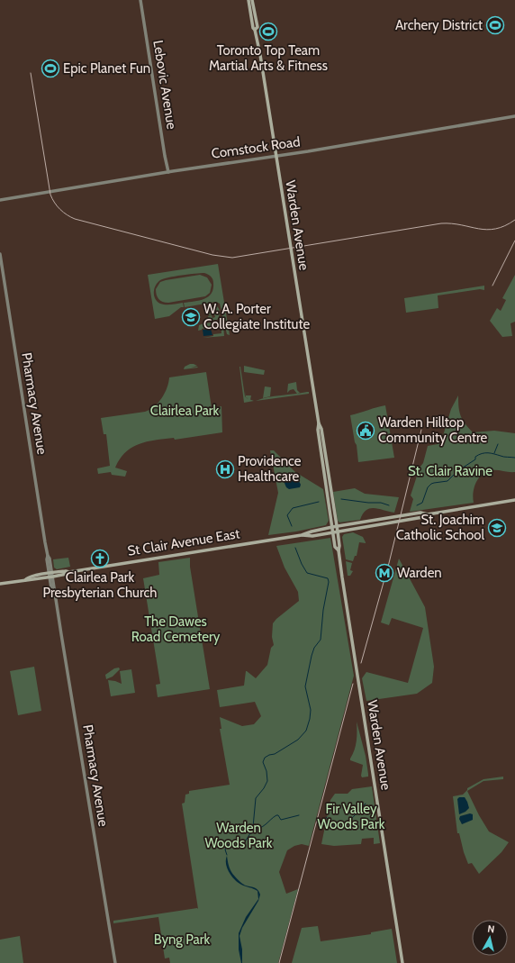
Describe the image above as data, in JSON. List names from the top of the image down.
{
  "streets": {
    "main road": ["Warden Avenue", "St Clair Avenue East"],
    "street": ["Lebovic Avenue", "Comstock Road", "Pharmacy Avenue"]
  },
  "crossings": [
    ["Lebovic Avenue", "Comstock Road"],
    ["Comstock Road", "Warden Avenue"],
    ["Warden Avenue", "St Clair Avenue East"],
    ["Pharmacy Avenue", "St Clair Avenue East"]
  ],
  "parks": [
    "Clairlea Park",
    "St. Clair Ravine",
    "The Dawes Road Cemetery",
    "Fir Valley Woods Park",
    "Warden Woods Park",
    "Byng Park"
  ],
  "places": {
    "sports": ["Archery District", "Toronto Top Team Martial Arts & Fitness", "Epic Planet Fun"],
    "school or university": ["W. A. Porter Collegiate Institute", "St. Joachim Catholic School"],
    "public building": ["Warden Hilltop Community Centre"],
    "hospital": ["Providence Healthcare"],
    "church": ["Clairlea Park Presbyterian Church"],
    "metro station": ["Warden"]
  },
  "north": "top"
}
